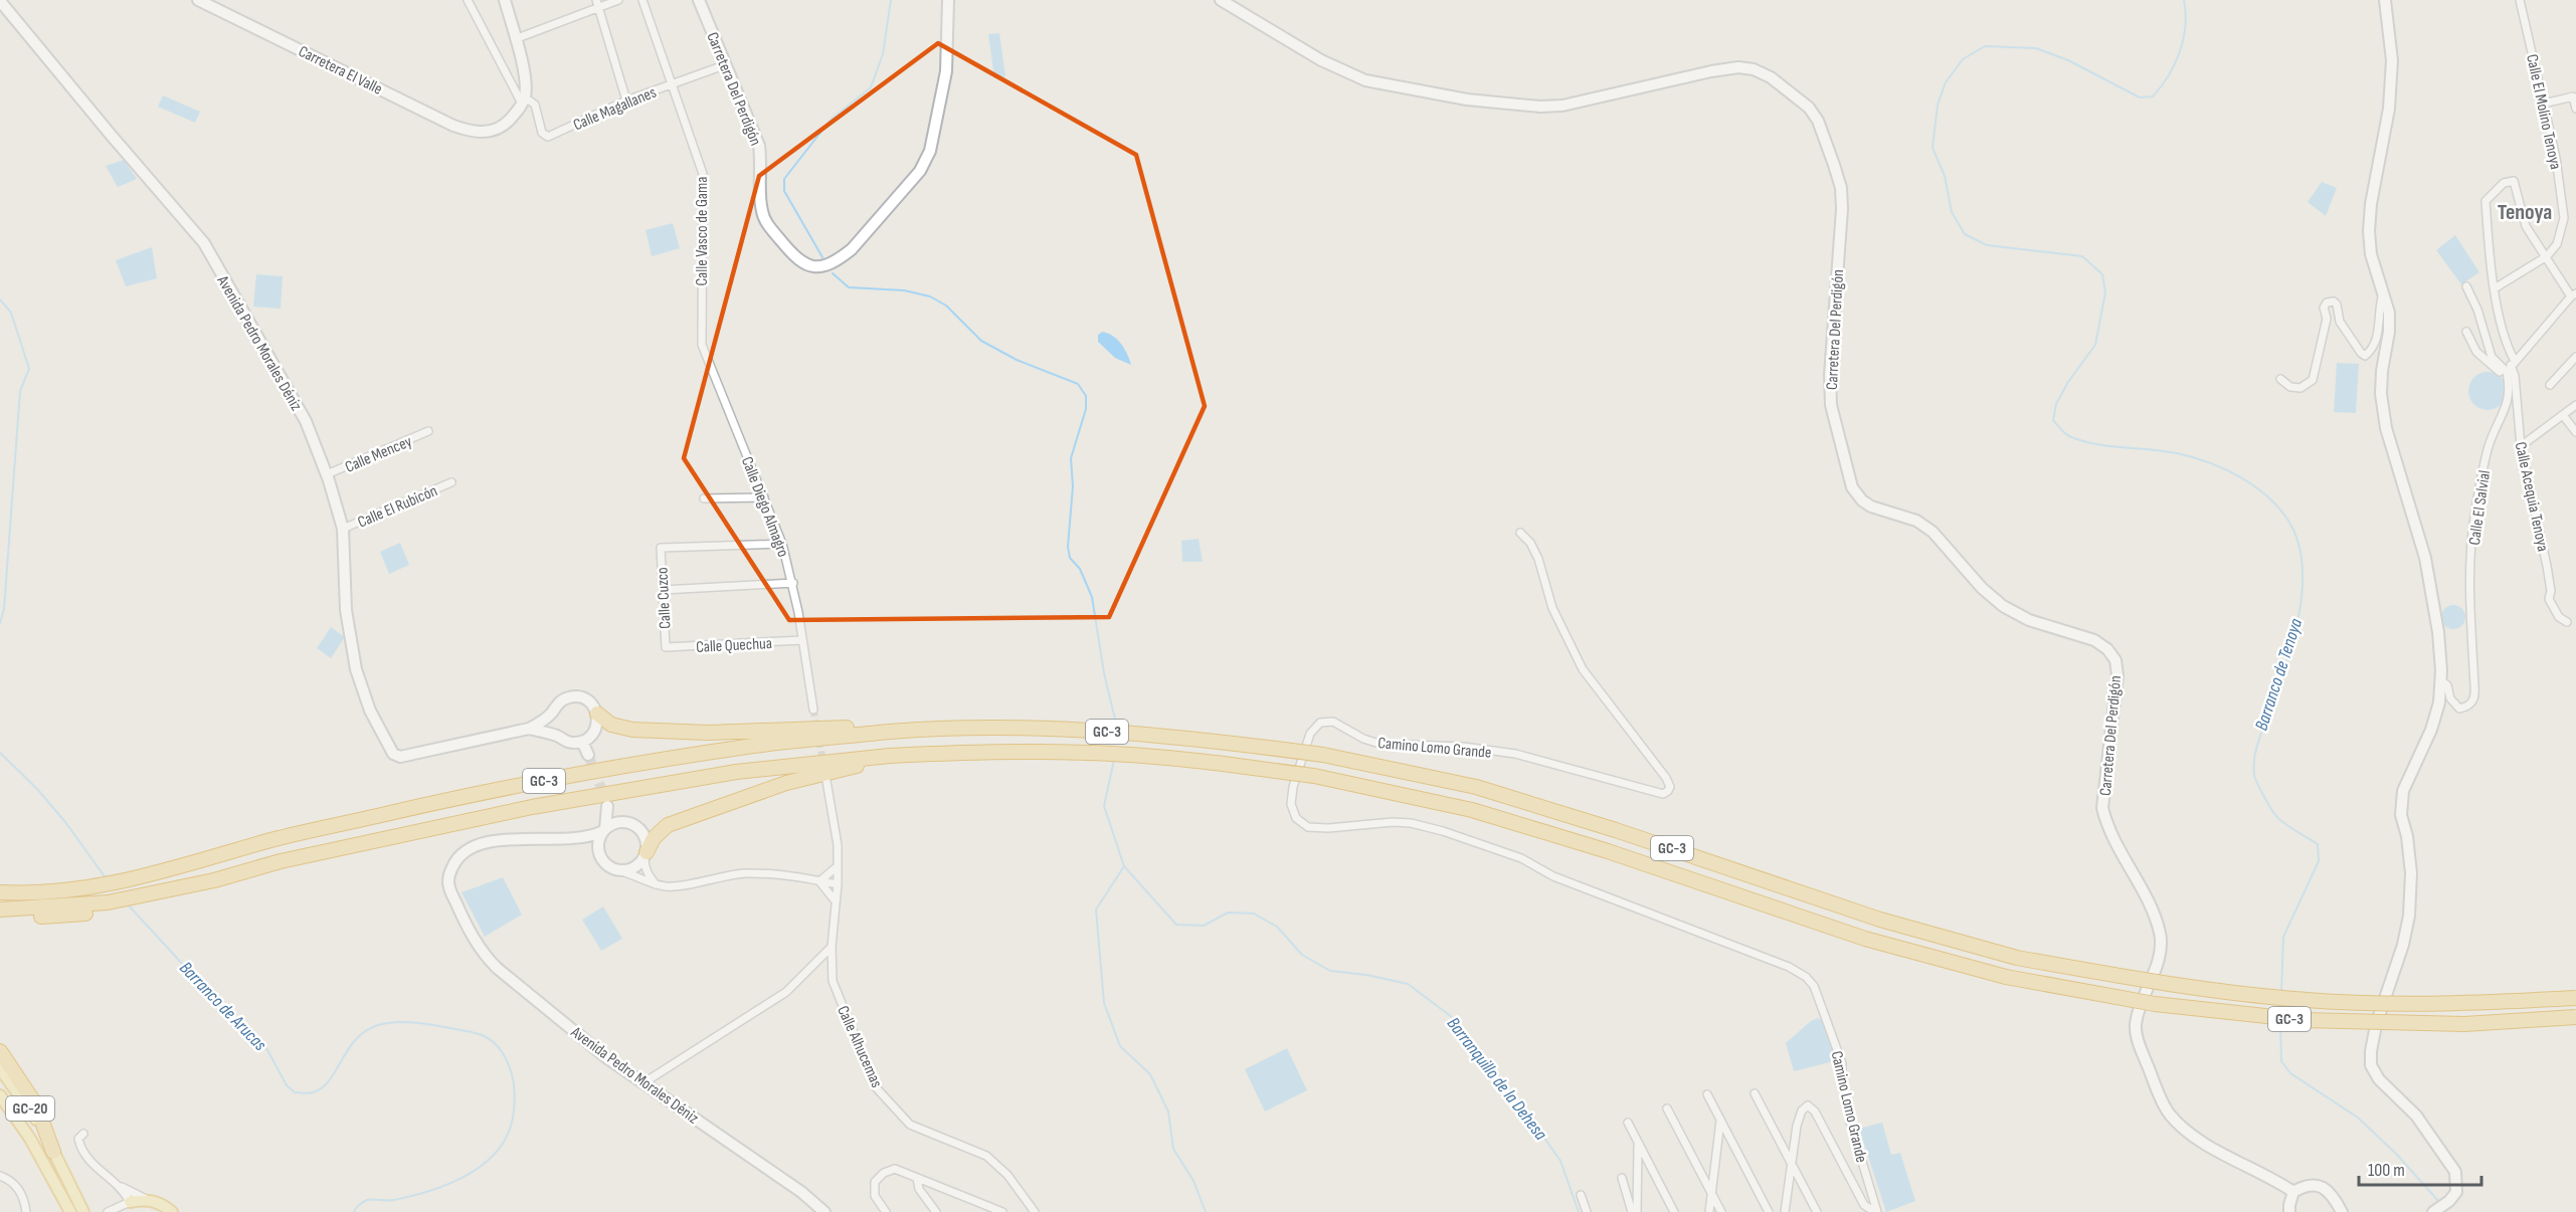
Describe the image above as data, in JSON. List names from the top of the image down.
{
  "streets": {
    "highway": ["GC-3"],
    "main road": ["GC-20"],
    "street": [
      "Carretera El Valle",
      "Carretera Del Perdigón",
      "Calle Magallanes",
      "Calle El Molino Tenoya",
      "Calle Vasco de Gama",
      "Avenida Pedro Morales Déniz",
      "Calle Mencey",
      "Calle Acequia Tenoya",
      "Calle El Rubicón",
      "Calle Diego Almagro",
      "Calle El Salvial",
      "Calle Cuzco",
      "Calle Quechua",
      "Camino Lomo Grande",
      "Calle Alhucemas"
    ]
  },
  "crossings": [
    ["Carretera El Valle", "Calle Magallanes"],
    ["Carretera Del Perdigón", "Calle Magallanes"],
    ["Calle Magallanes", "Calle Vasco de Gama"],
    ["Calle El Molino Tenoya", "Calle Acequia Tenoya"],
    ["Calle Vasco de Gama", "Calle Diego Almagro"],
    ["Avenida Pedro Morales Déniz", "Calle Mencey"],
    ["Avenida Pedro Morales Déniz", "Calle El Rubicón"],
    ["Calle Acequia Tenoya", "Calle El Salvial"],
    ["Calle Diego Almagro", "Calle Cuzco"],
    ["Calle Diego Almagro", "Calle Quechua"],
    ["Calle Cuzco", "Calle Quechua"]
  ],
  "districts": ["Tenoya"],
  "water": ["Barranco de Tenoya", "Barranco de Arucas", "Barranquillo de la Dehesa"],
  "scale_bar": "100 m"
}
